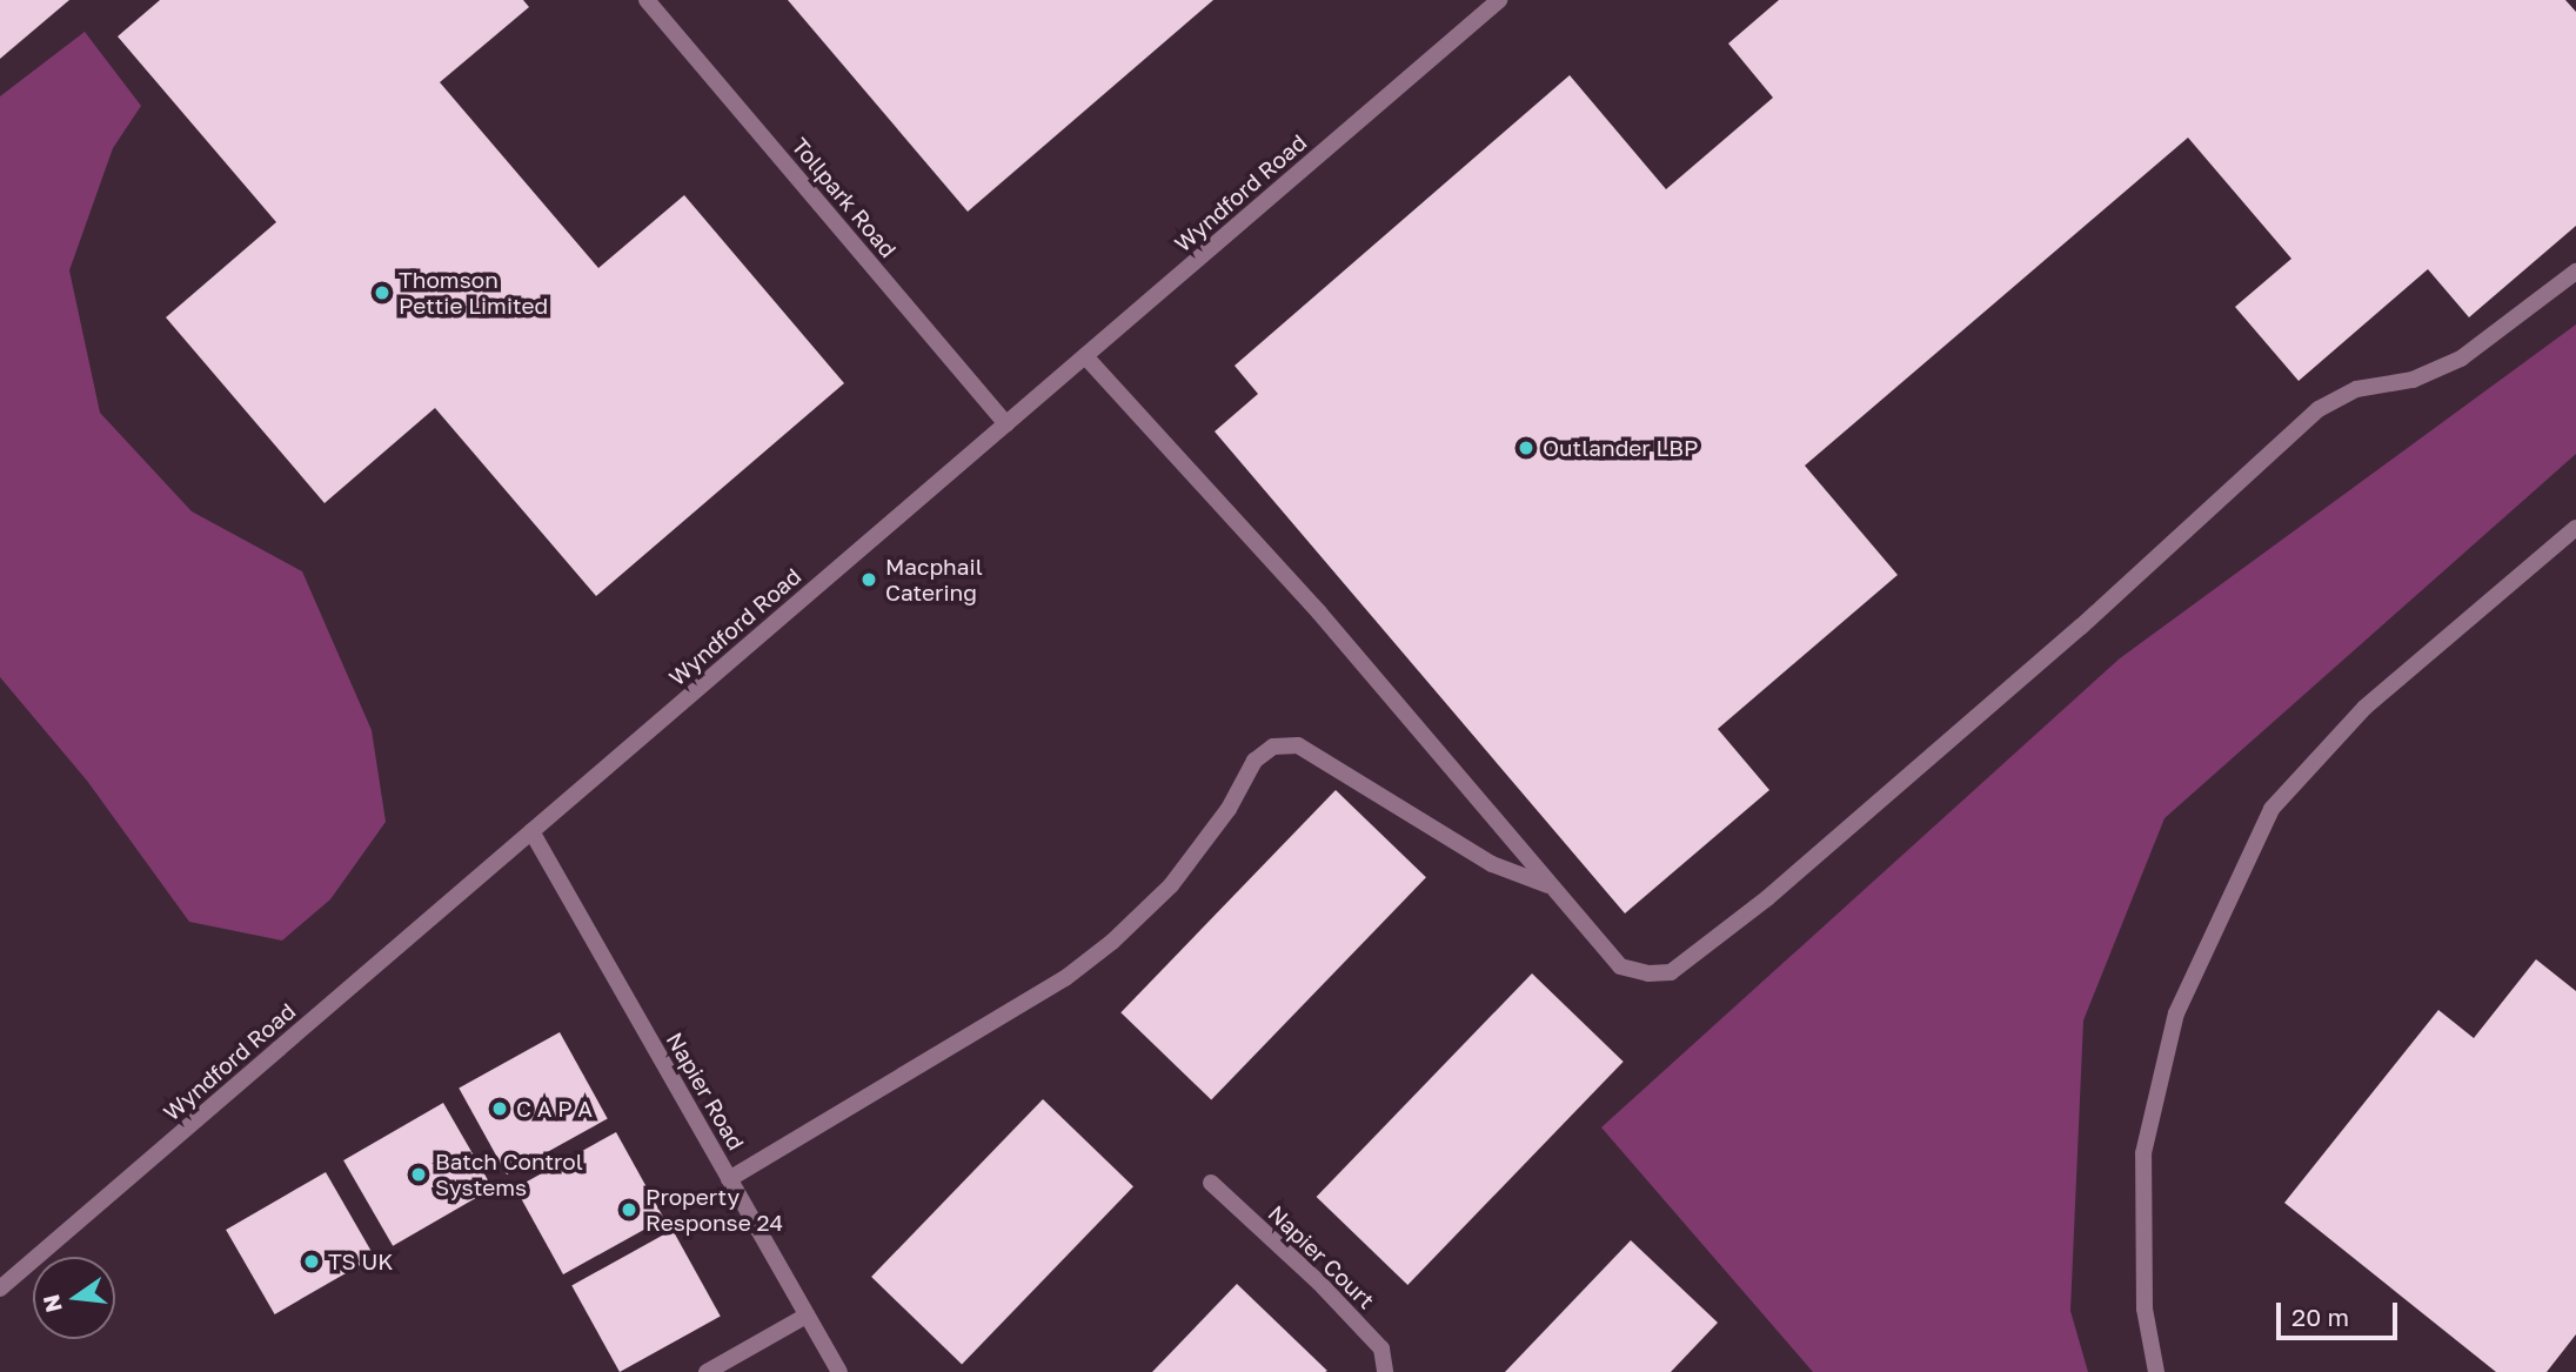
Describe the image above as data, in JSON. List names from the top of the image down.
{
  "streets": {
    "street": [
      "Wyndford Road",
      "Tollpark Road",
      "Napier Road",
      "Napier Court"
    ]
  },
  "crossings": [
    ["Wyndford Road", "Tollpark Road"],
    ["Wyndford Road", "Napier Road"]
  ],
  "places": [
    "Thomson Pettie Limited",
    "Outlander LBP",
    "Macphail Catering",
    "C A P A",
    "Batch Control Systems",
    "Property Response 24",
    "TS UK"
  ],
  "scale_bar": "20 m",
  "north": "left"
}
